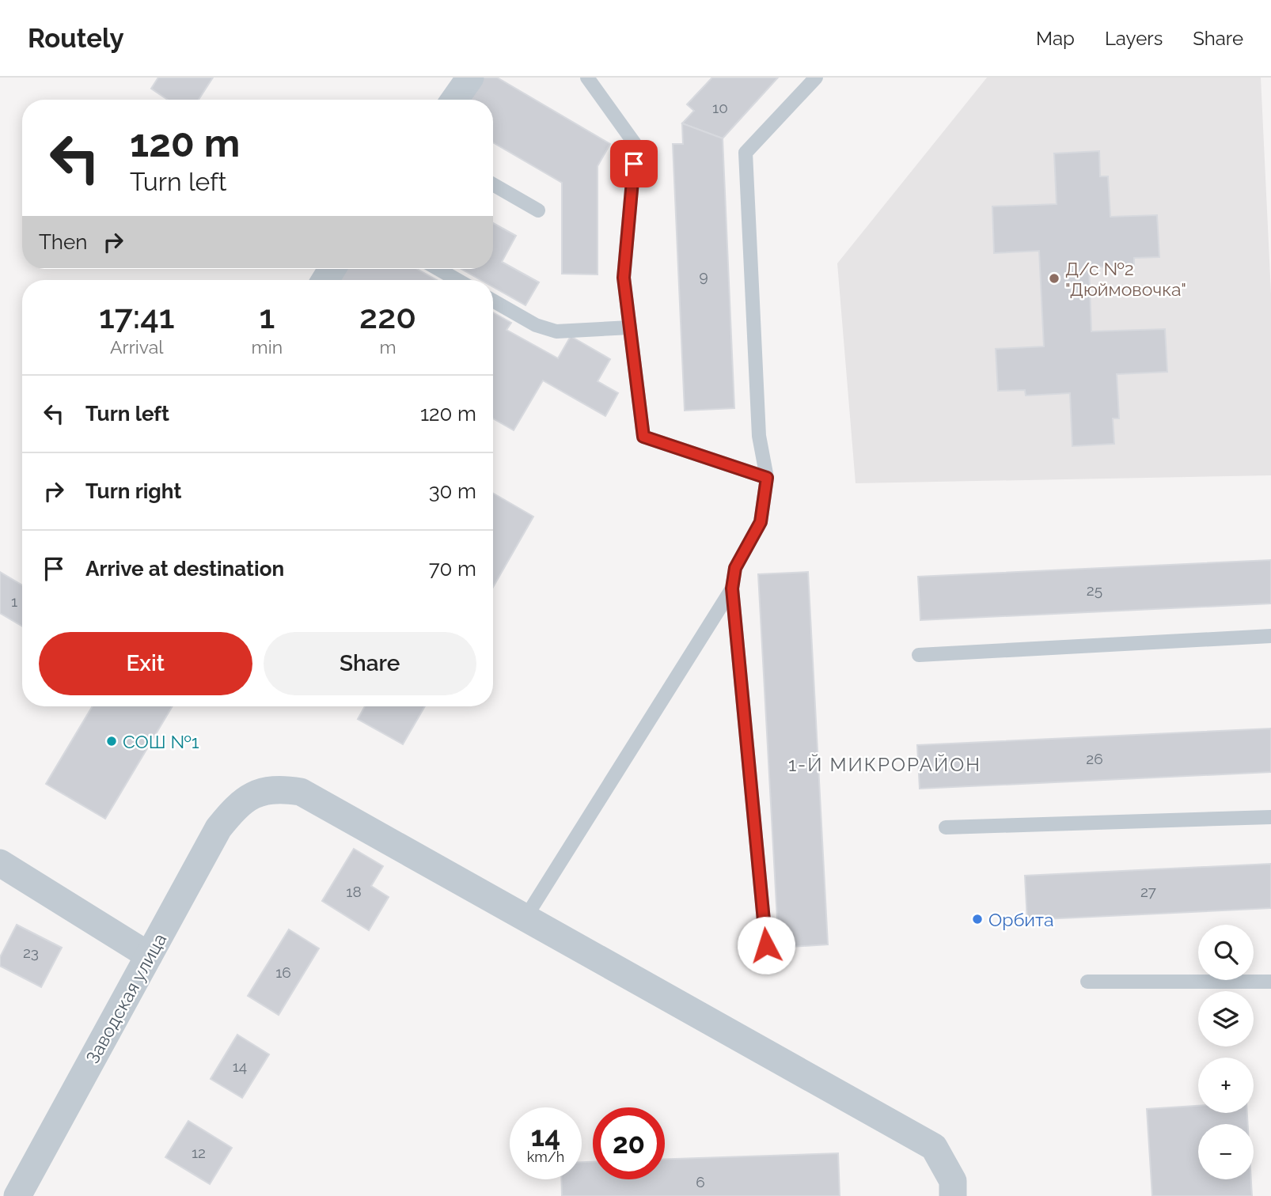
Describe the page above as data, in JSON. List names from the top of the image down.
{
  "streets": {
    "street": ["Заводская улица"]
  },
  "districts": ["1-Й МИКРОРАЙОН"],
  "places": ["Д/с №2 \"Дюймовочка\"", "СОШ №1", "Орбита"],
  "house_numbers": [
    "10",
    "9",
    "25",
    "1",
    "26",
    "18",
    "27",
    "23",
    "16",
    "14",
    "12",
    "6"
  ],
  "page": {
    "header": "Routely",
    "nav": ["Map", "Layers", "Share"],
    "turn": ["120 m", "Turn left"],
    "then": "Then",
    "eta": [
      "17:41",
      "Arrival",
      "1",
      "min",
      "220",
      "m"
    ],
    "list": [
      {
        "name": "Turn left",
        "value": "120 m"
      },
      {
        "name": "Turn right",
        "value": "30 m"
      },
      {
        "name": "Arrive at destination",
        "value": "70 m"
      }
    ],
    "buttons": ["Exit", "Share"],
    "map_buttons": ["+", "−"],
    "speed": "14 km/h",
    "limit": "20"
  }
}
